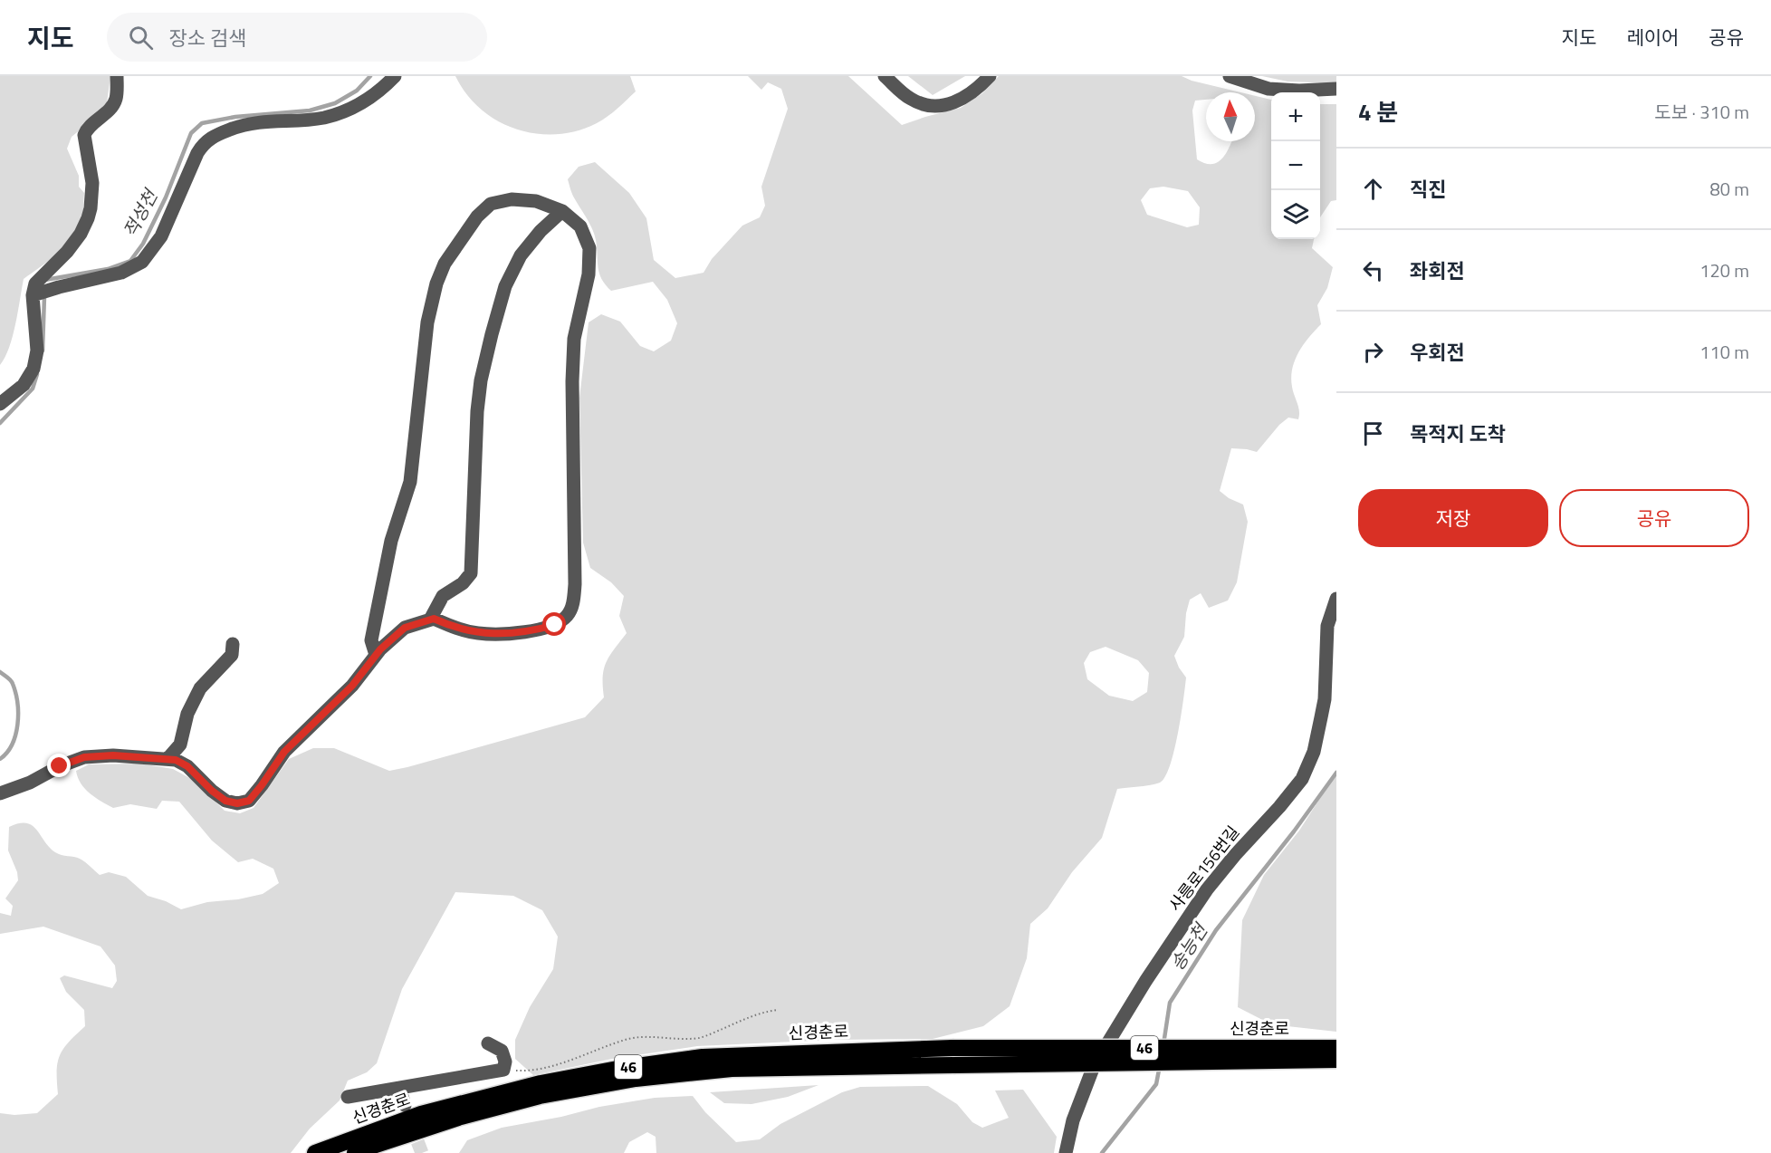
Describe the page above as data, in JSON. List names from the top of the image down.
{
  "streets": {
    "highway": ["신경춘로", "46"],
    "street": ["사릉로156번길"]
  },
  "water": ["적성천", "송능천"],
  "north": "top",
  "page": {
    "header": "지도",
    "search": "장소 검색",
    "nav": ["지도", "레이어", "공유"],
    "heading": ["4 분", "도보 · 310 m"],
    "map_buttons": ["+", "−"],
    "list": [
      ["직진", "80 m"],
      ["좌회전", "120 m"],
      ["우회전", "110 m"],
      "목적지 도착"
    ],
    "buttons": ["저장", "공유"]
  }
}
